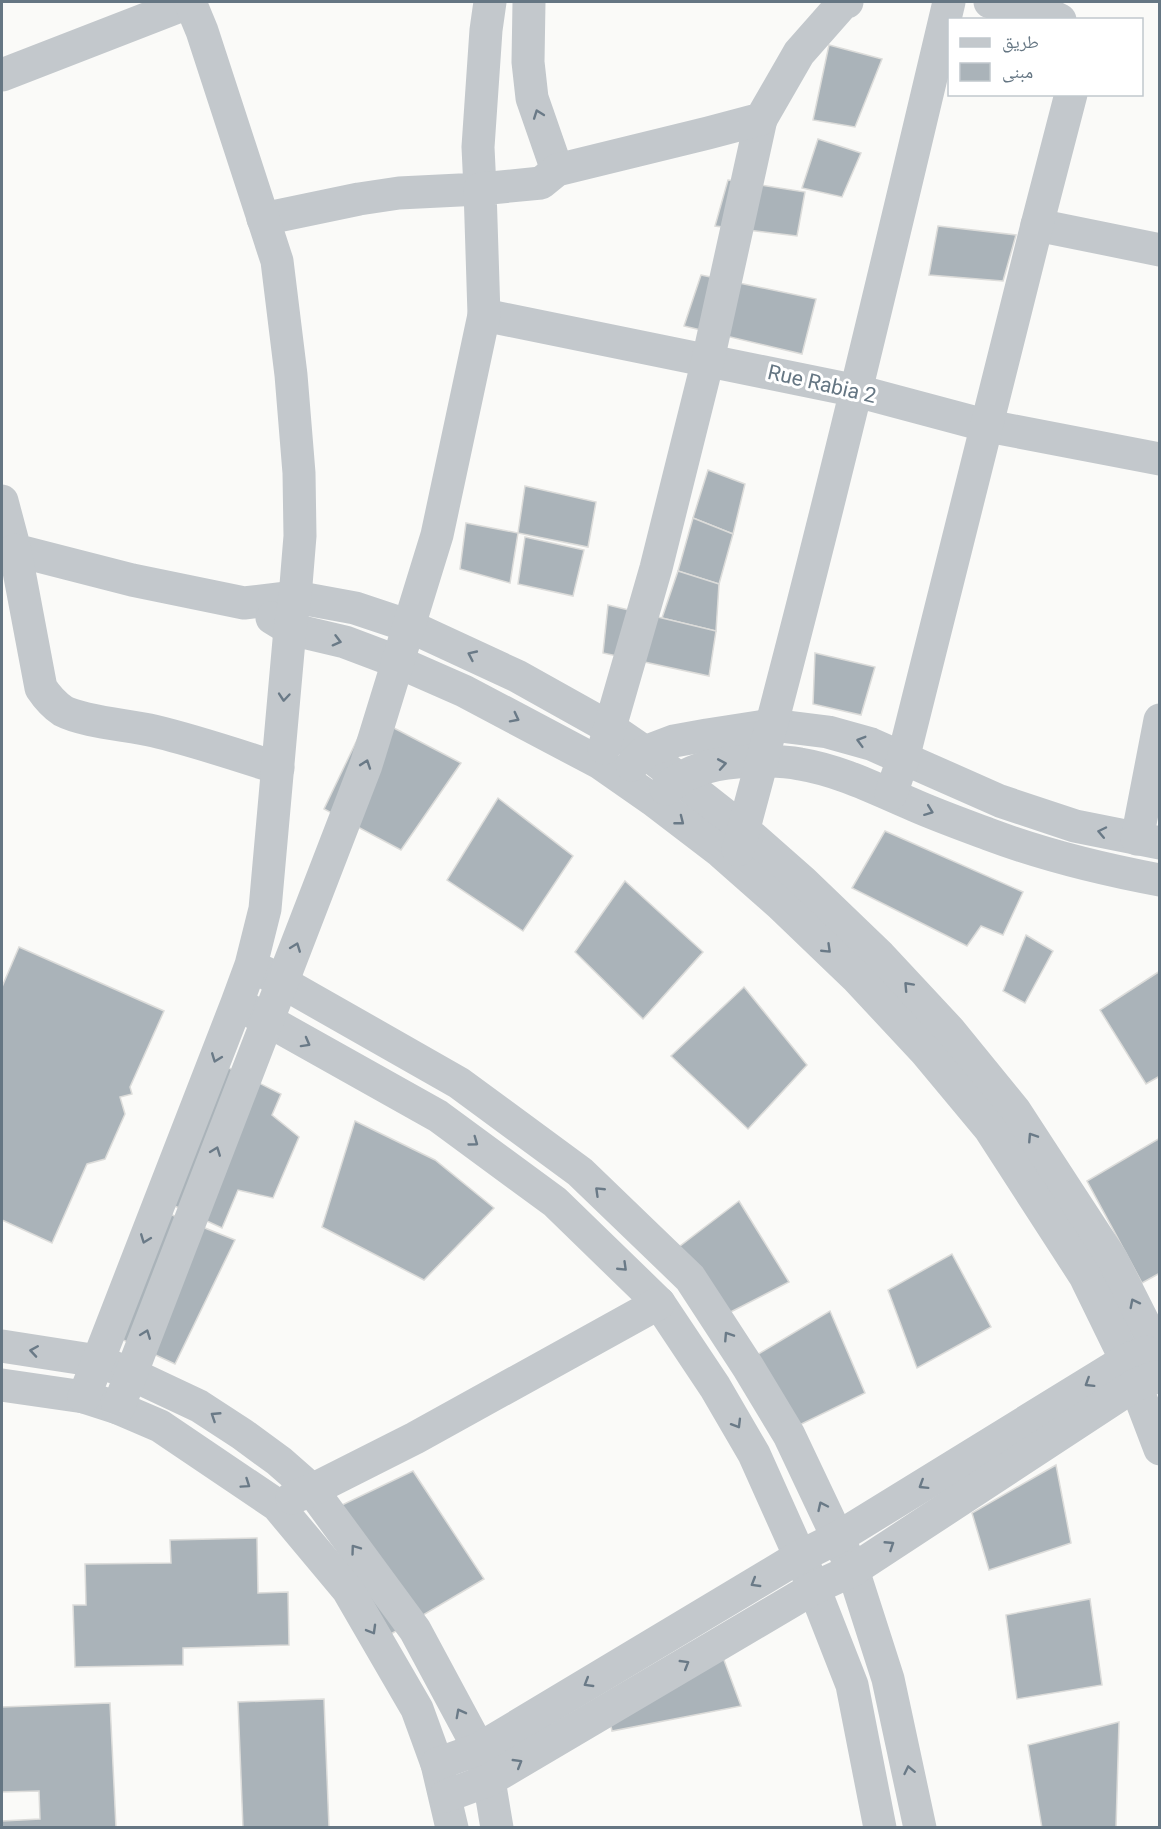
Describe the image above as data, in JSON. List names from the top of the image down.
{
  "streets": {
    "street": ["Rue Rabia 2"]
  },
  "legend": ["طريق", "مبنى"]
}
